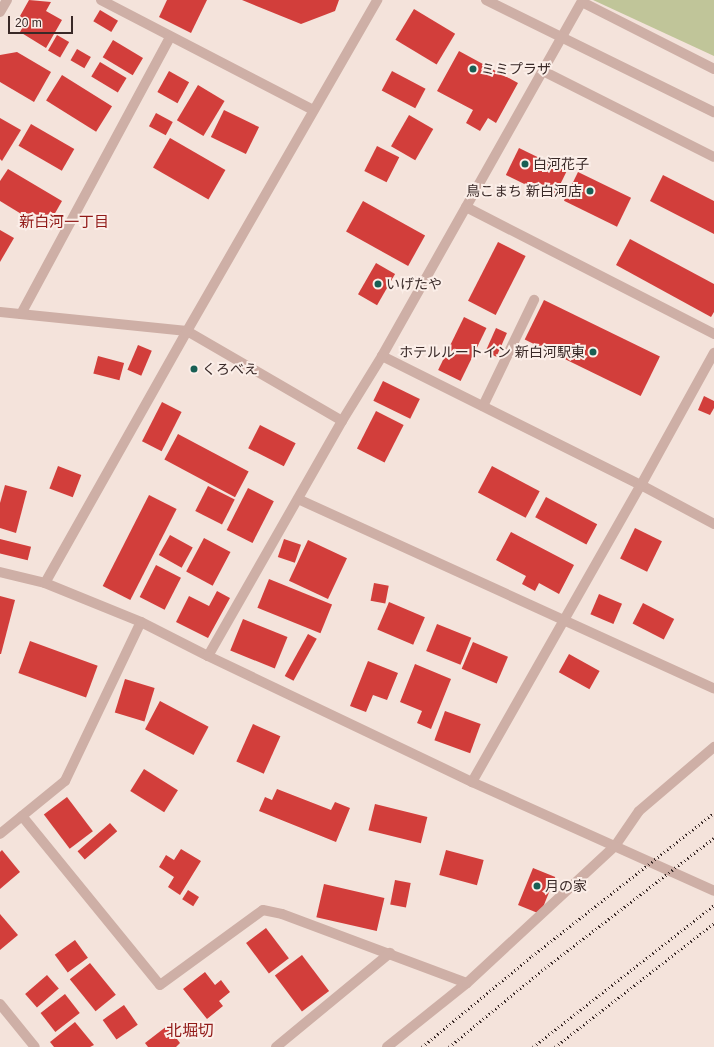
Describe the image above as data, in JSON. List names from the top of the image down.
{
  "districts": ["新白河一丁目", "北堀切"],
  "places": [
    "ミミプラザ",
    "白河花子",
    "鳥こまち 新白河店",
    "いげたや",
    "ホテルルートイン 新白河駅東",
    "くろべえ",
    "月の家"
  ],
  "scale_bar": "20 m"
}
